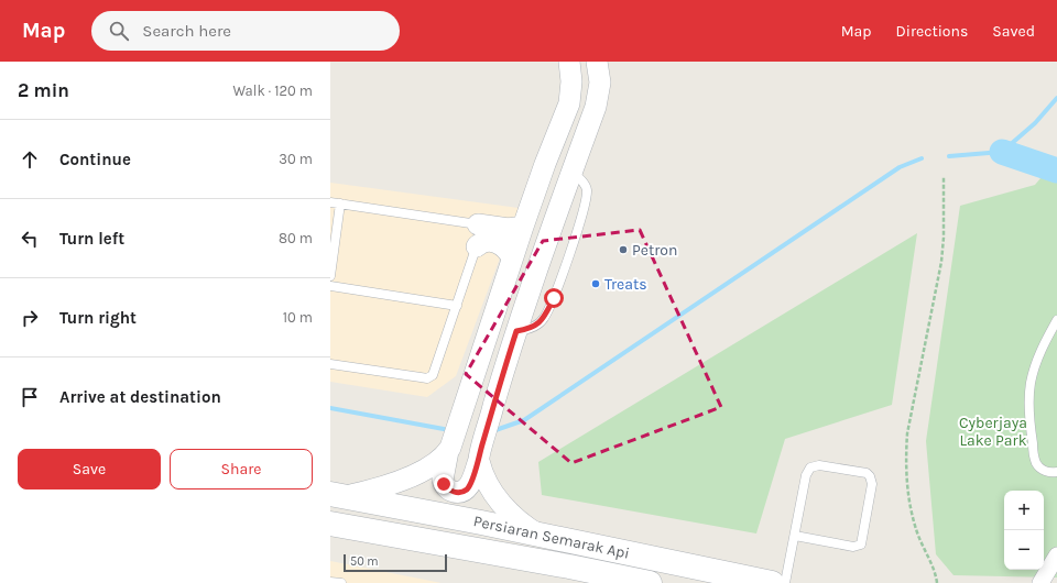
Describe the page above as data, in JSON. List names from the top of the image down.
{
  "streets": {
    "main road": ["Persiaran Semarak Api"]
  },
  "parks": ["Cyberjaya Lake Park"],
  "places": ["Petron", "Treats"],
  "scale_bar": "50 m",
  "page": {
    "header": "Map",
    "search": "Search here",
    "nav": ["Map", "Directions", "Saved"],
    "heading": ["2 min", "Walk · 120 m"],
    "list": [
      ["Continue", "30 m"],
      ["Turn left", "80 m"],
      ["Turn right", "10 m"],
      "Arrive at destination"
    ],
    "buttons": ["Save", "Share"],
    "map_buttons": ["+", "−"],
    "scale": "50 m"
  }
}
